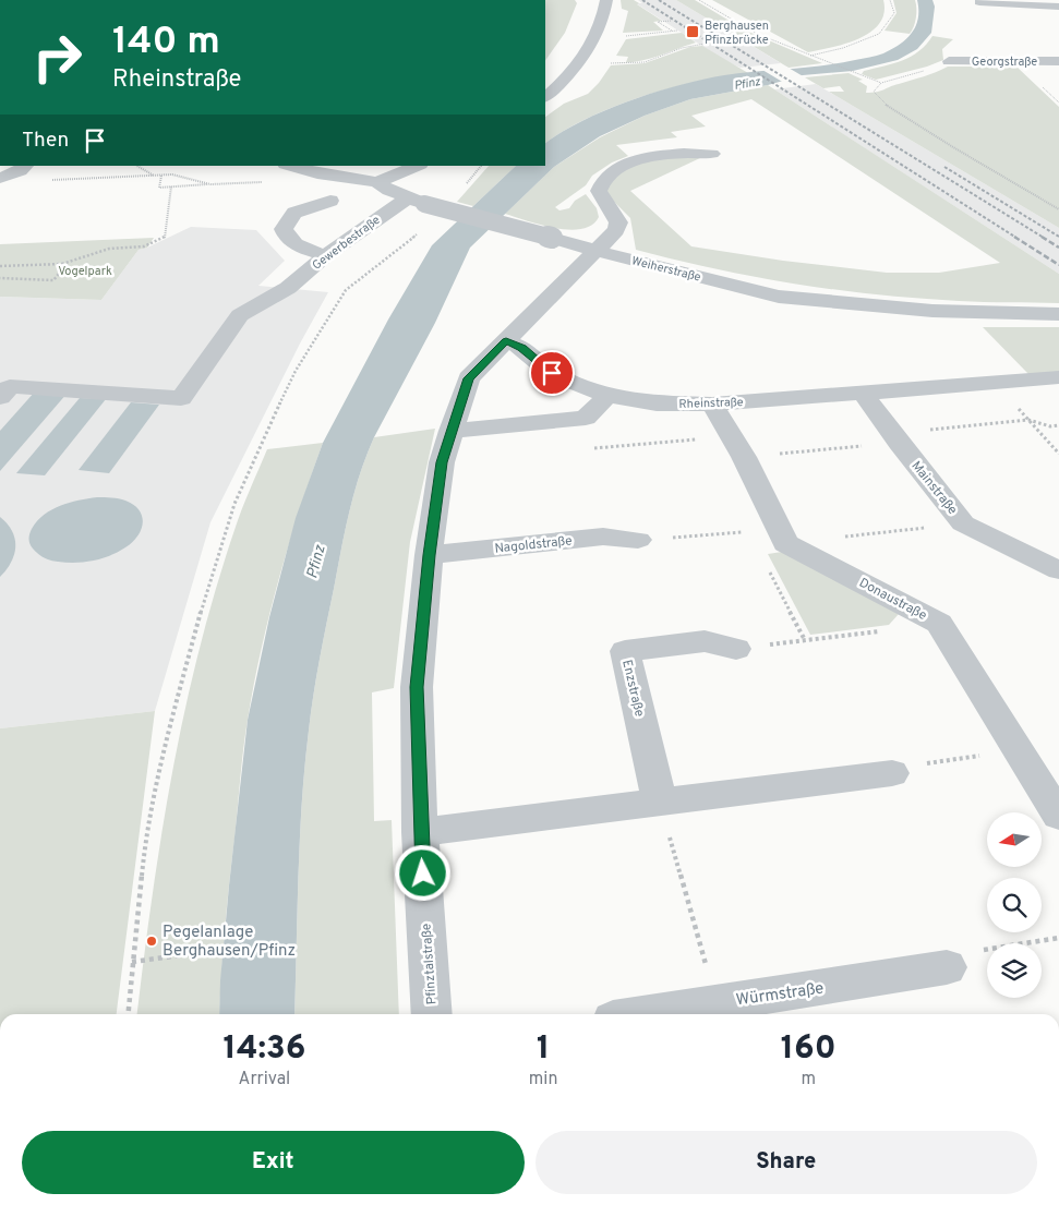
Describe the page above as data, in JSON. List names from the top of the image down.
{
  "streets": {
    "street": [
      "Georgstraße",
      "Gewerbestraße",
      "Weiherstraße",
      "Rheinstraße",
      "Mainstraße",
      "Nagoldstraße",
      "Donaustraße",
      "Enzstraße",
      "Pfinztalstraße",
      "Würmstraße"
    ]
  },
  "crossings": [
    ["Gewerbestraße", "Weiherstraße"],
    ["Rheinstraße", "Mainstraße"],
    ["Rheinstraße", "Donaustraße"],
    ["Rheinstraße", "Pfinztalstraße"],
    ["Nagoldstraße", "Pfinztalstraße"]
  ],
  "water": ["Pfinz"],
  "parks": ["Vogelpark"],
  "places": {
    "transit": ["Berghausen Pfinzbrücke"],
    "other": ["Pegelanlage Berghausen/Pfinz"]
  },
  "north": "left",
  "page": {
    "turn": ["140 m", "Rheinstraße"],
    "then": "Then",
    "eta": [
      "14:36",
      "Arrival",
      "1",
      "min",
      "160",
      "m"
    ],
    "buttons": ["Exit", "Share"]
  }
}
